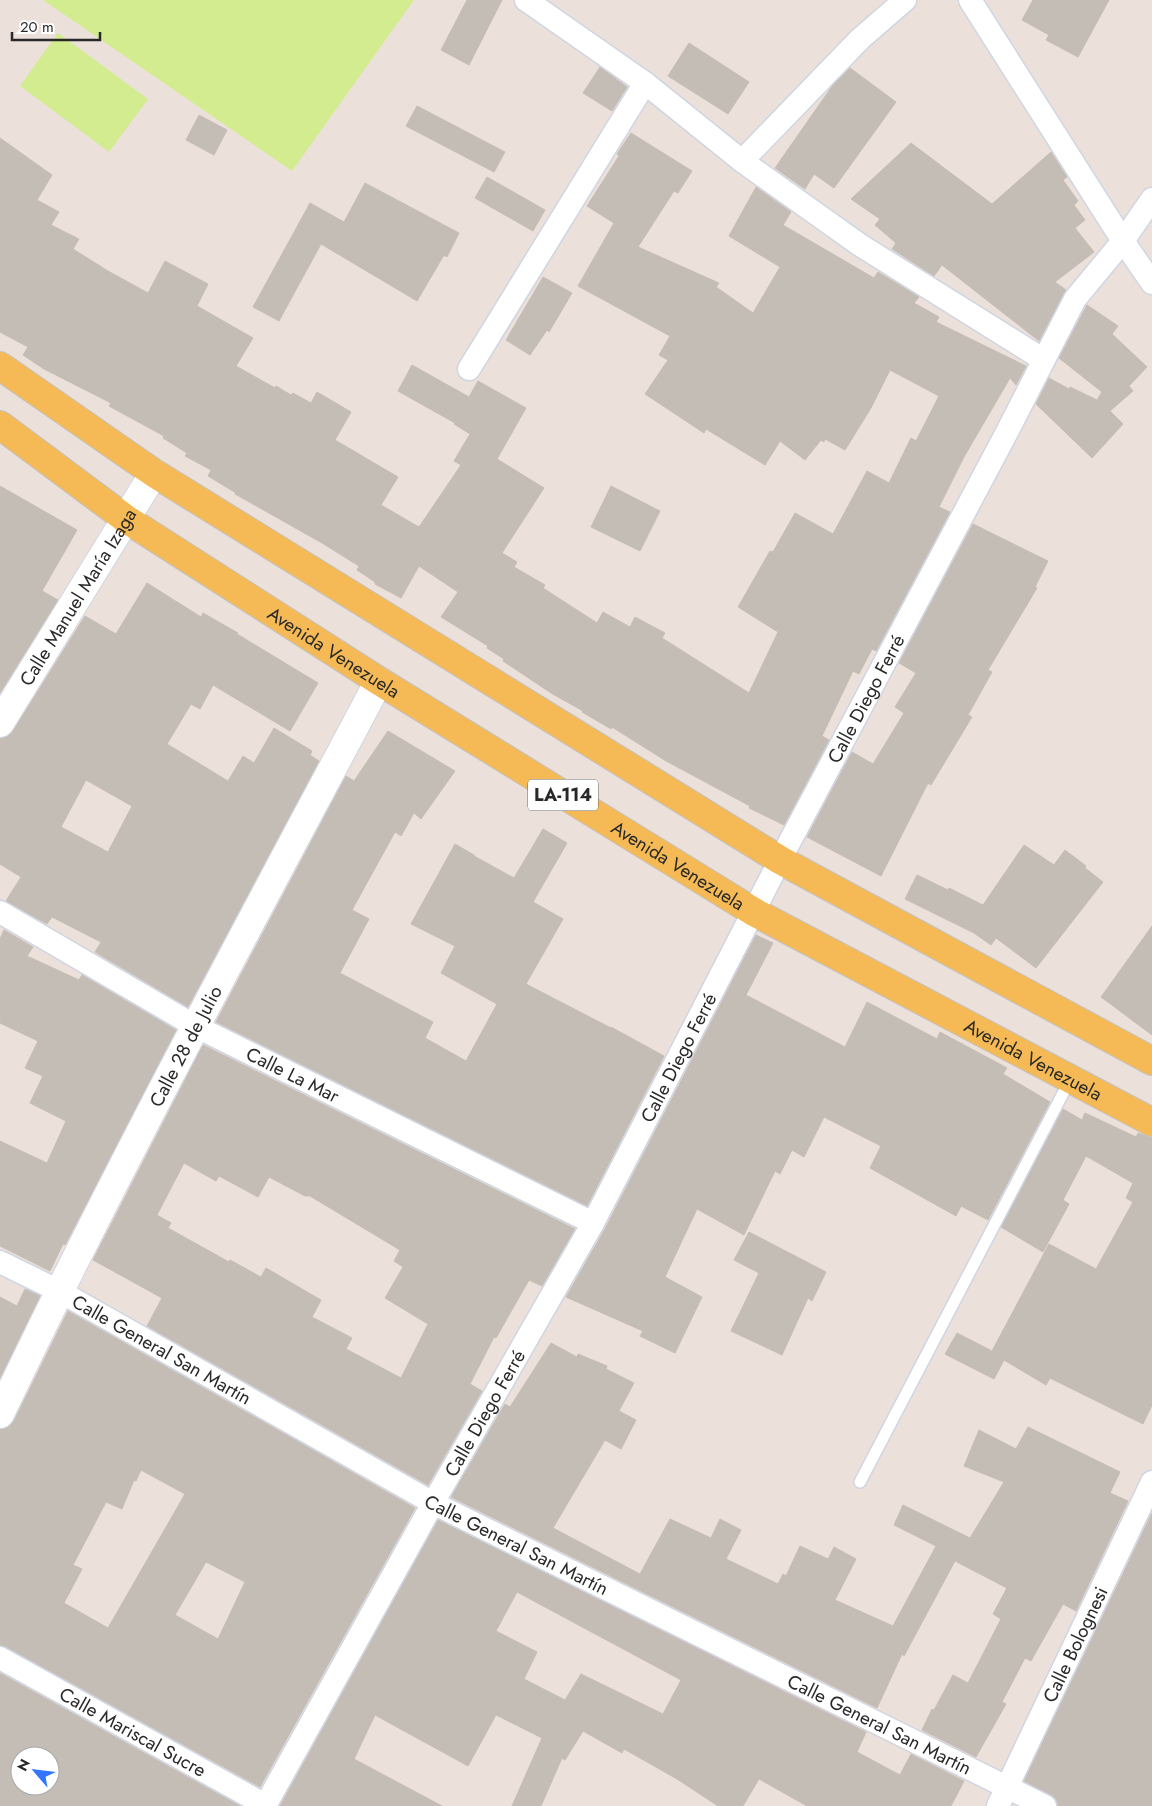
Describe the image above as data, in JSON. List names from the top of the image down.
{
  "streets": {
    "main road": ["Avenida Venezuela", "LA-114"],
    "street": [
      "Calle Manuel María Izaga",
      "Calle Diego Ferré",
      "Calle 28 de Julio",
      "Calle La Mar",
      "Calle General San Martín",
      "Calle Bolognesi",
      "Calle Mariscal Sucre"
    ]
  },
  "crossings": [
    ["Calle Manuel María Izaga", "Avenida Venezuela"],
    ["Calle Manuel María Izaga", "LA-114"],
    ["Avenida Venezuela", "Calle Diego Ferré"],
    ["Avenida Venezuela", "Calle 28 de Julio"],
    ["Calle Diego Ferré", "LA-114"],
    ["Calle Diego Ferré", "Calle La Mar"],
    ["Calle Diego Ferré", "Calle General San Martín"],
    ["Calle Diego Ferré", "Calle Mariscal Sucre"],
    ["Calle 28 de Julio", "Calle La Mar"],
    ["Calle 28 de Julio", "Calle General San Martín"],
    ["Calle General San Martín", "Calle Bolognesi"]
  ],
  "scale_bar": "20 m",
  "north": "top left"
}
